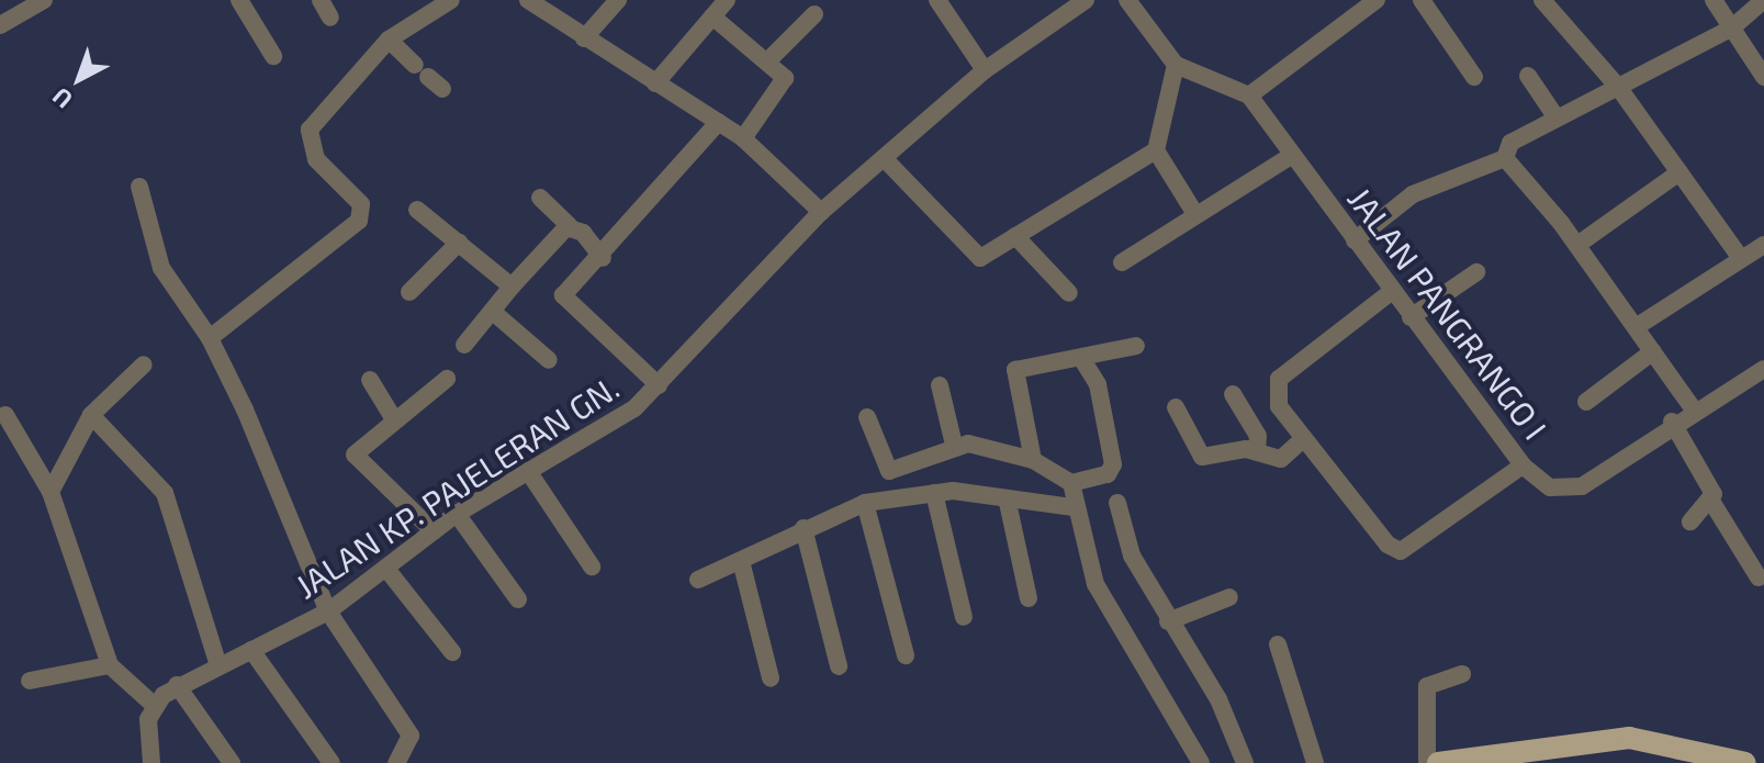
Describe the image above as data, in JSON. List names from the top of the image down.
{
  "streets": {
    "street": ["JALAN PANGRANGO I", "JALAN KP. PAJELERAN GN."]
  },
  "north": "bottom left"
}
